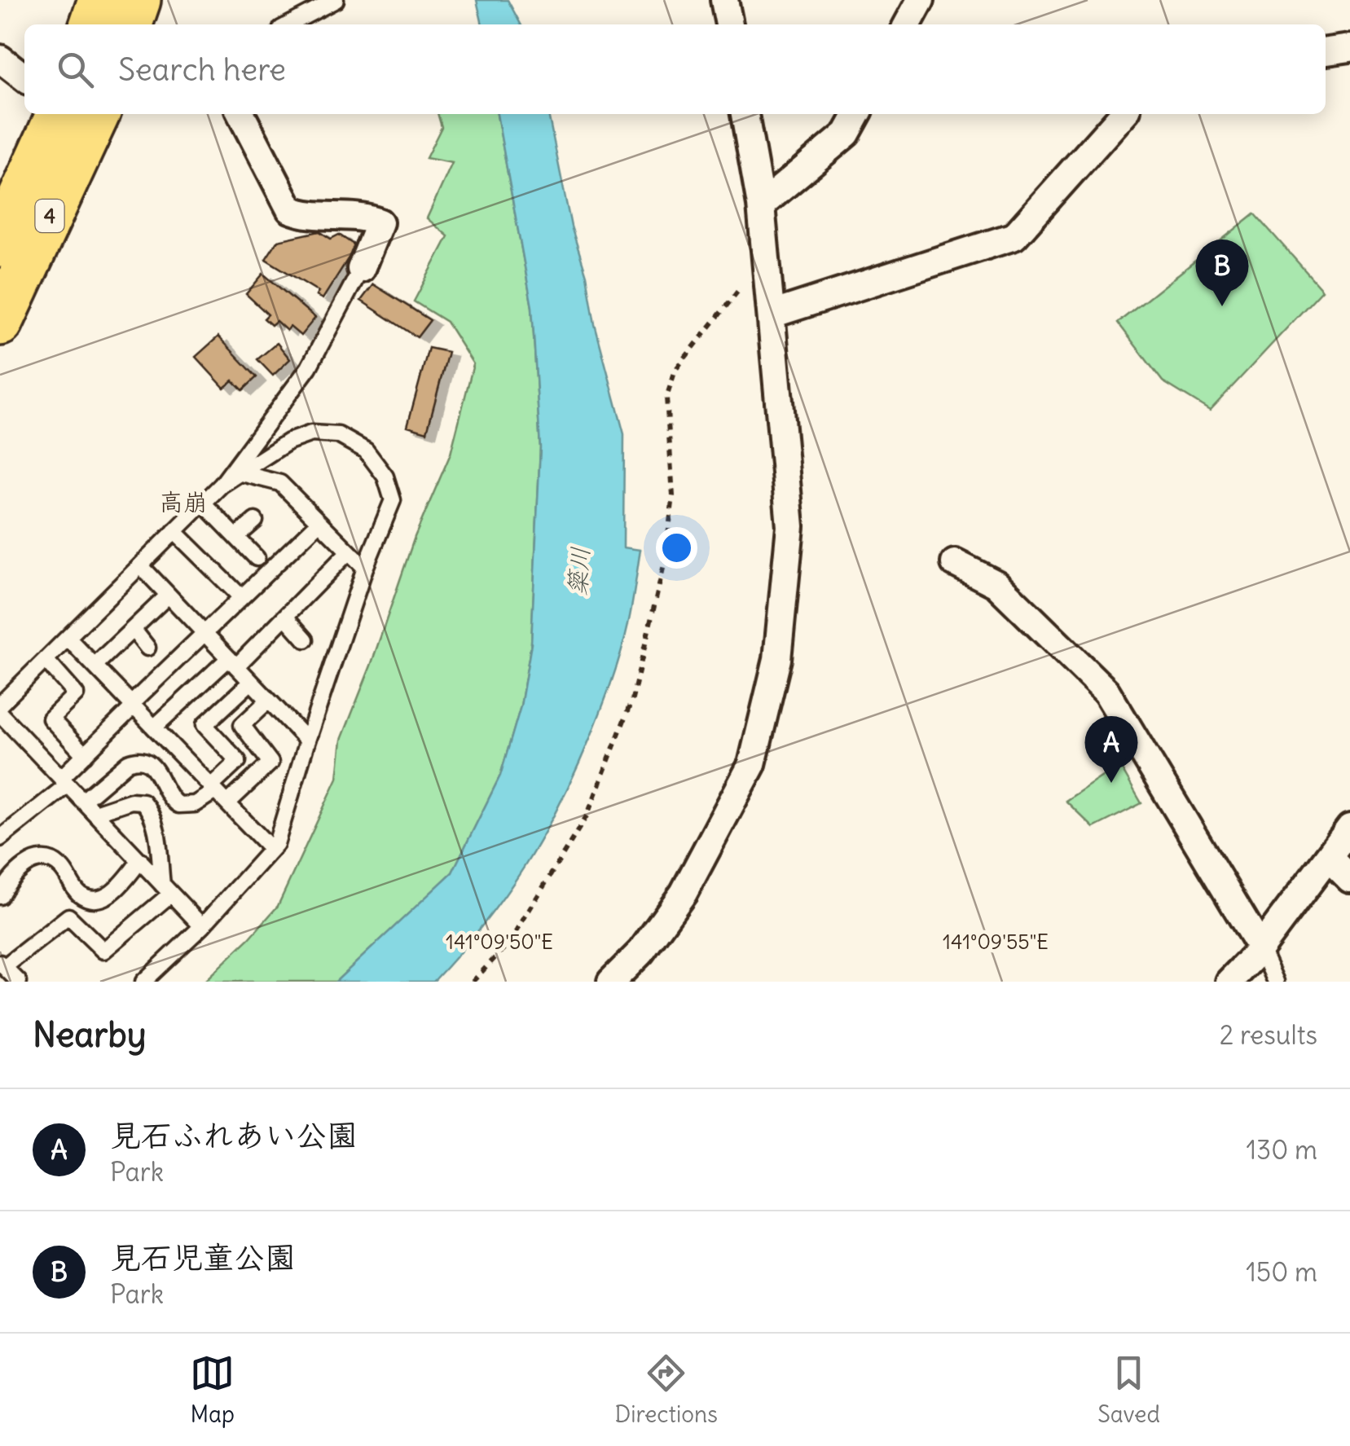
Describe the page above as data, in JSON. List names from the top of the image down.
{
  "streets": {
    "highway": ["4"]
  },
  "districts": ["高崩"],
  "water": ["簗川"],
  "page": {
    "search": "Search here",
    "pins": ["B", "A"],
    "heading": ["Nearby", "2 results"],
    "list": [
      {
        "mark": "A",
        "name": "見石ふれあい公園",
        "note": "Park",
        "value": "130 m"
      },
      {
        "mark": "B",
        "name": "見石児童公園",
        "note": "Park",
        "value": "150 m"
      }
    ],
    "nav": ["Map", "Directions", "Saved"]
  },
  "coordinates": ["141°09'50\"E", "141°09'55\"E"]
}
